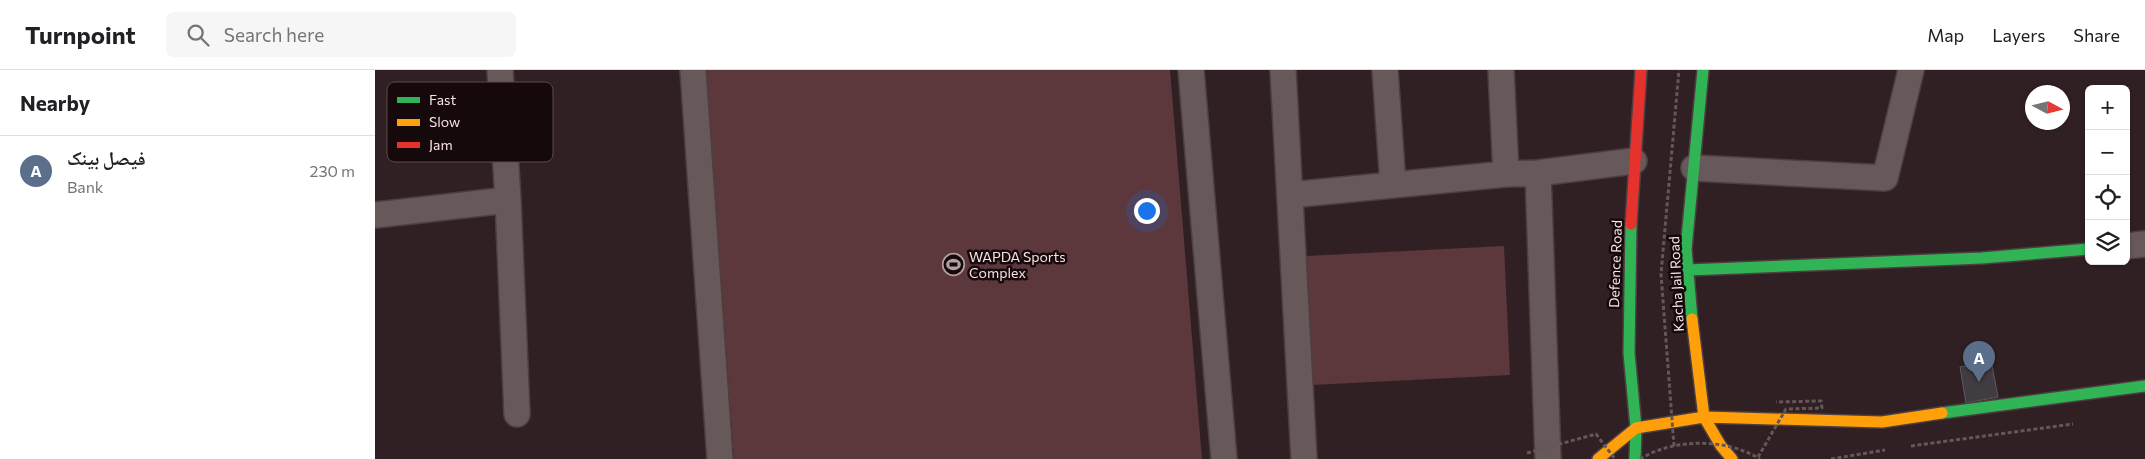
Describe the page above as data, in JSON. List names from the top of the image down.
{
  "streets": {
    "street": ["Defence Road", "Kacha Jail Road"]
  },
  "places": {
    "sports": ["WAPDA Sports Complex"]
  },
  "legend": ["Fast", "Slow", "Jam"],
  "north": "right",
  "page": {
    "header": "Turnpoint",
    "search": "Search here",
    "nav": ["Map", "Layers", "Share"],
    "heading": "Nearby",
    "map_buttons": ["+", "−"],
    "list": [
      {
        "mark": "A",
        "name": "فیصل بینک",
        "note": "Bank",
        "value": "230 m"
      }
    ],
    "pins": "A"
  }
}
